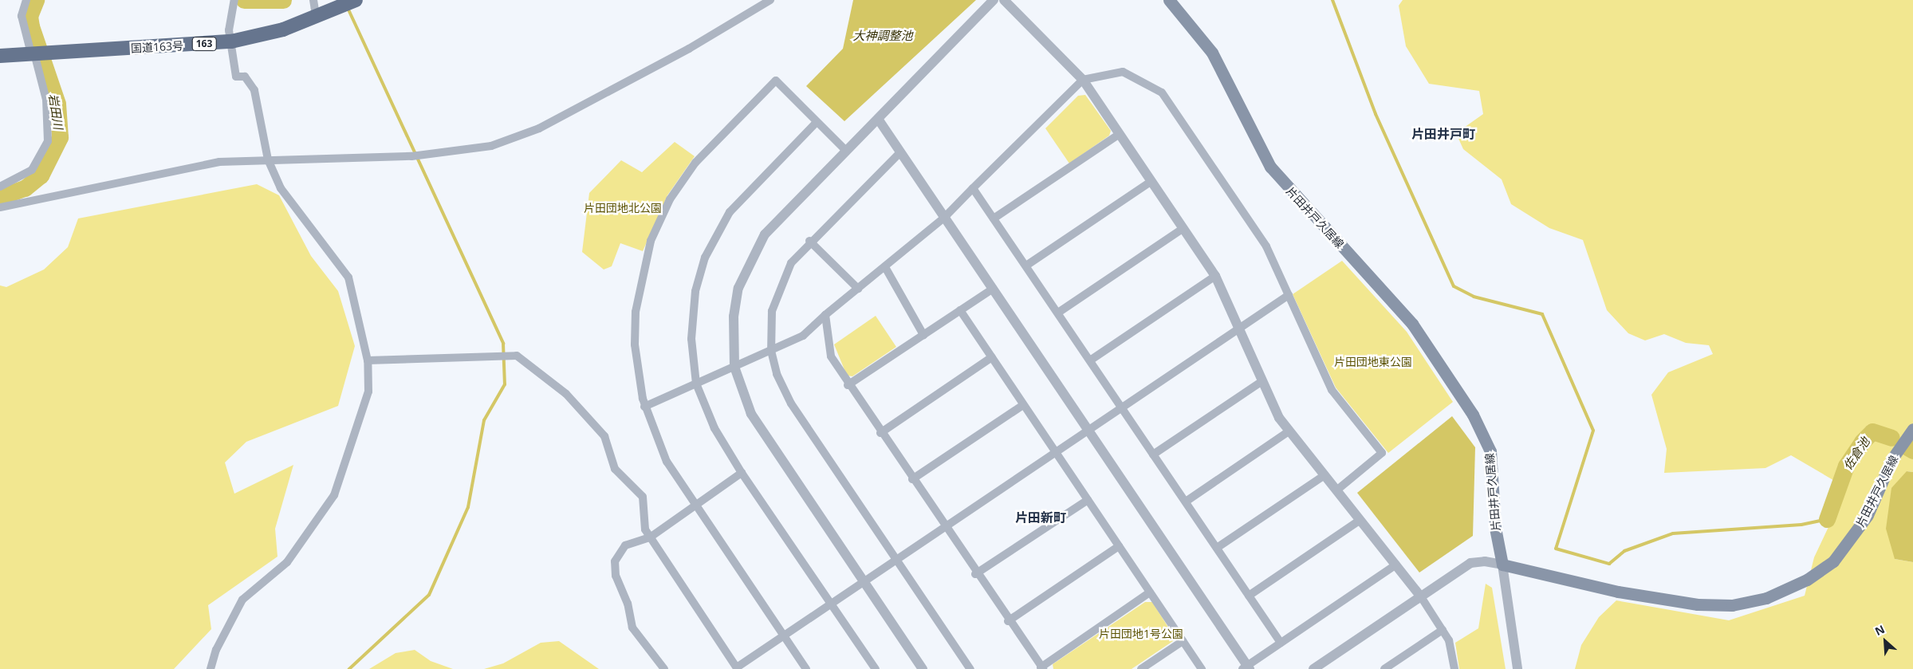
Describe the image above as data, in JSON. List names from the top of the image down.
{
  "streets": {
    "highway": ["163", "国道163号"],
    "main road": ["片田井戸久居線"]
  },
  "districts": ["片田井戸町", "片田新町"],
  "water": ["大神調整池", "岩田川", "佐倉池"],
  "parks": ["片田団地北公園", "片田団地東公園", "片田団地1号公園"],
  "north": "top left"
}
